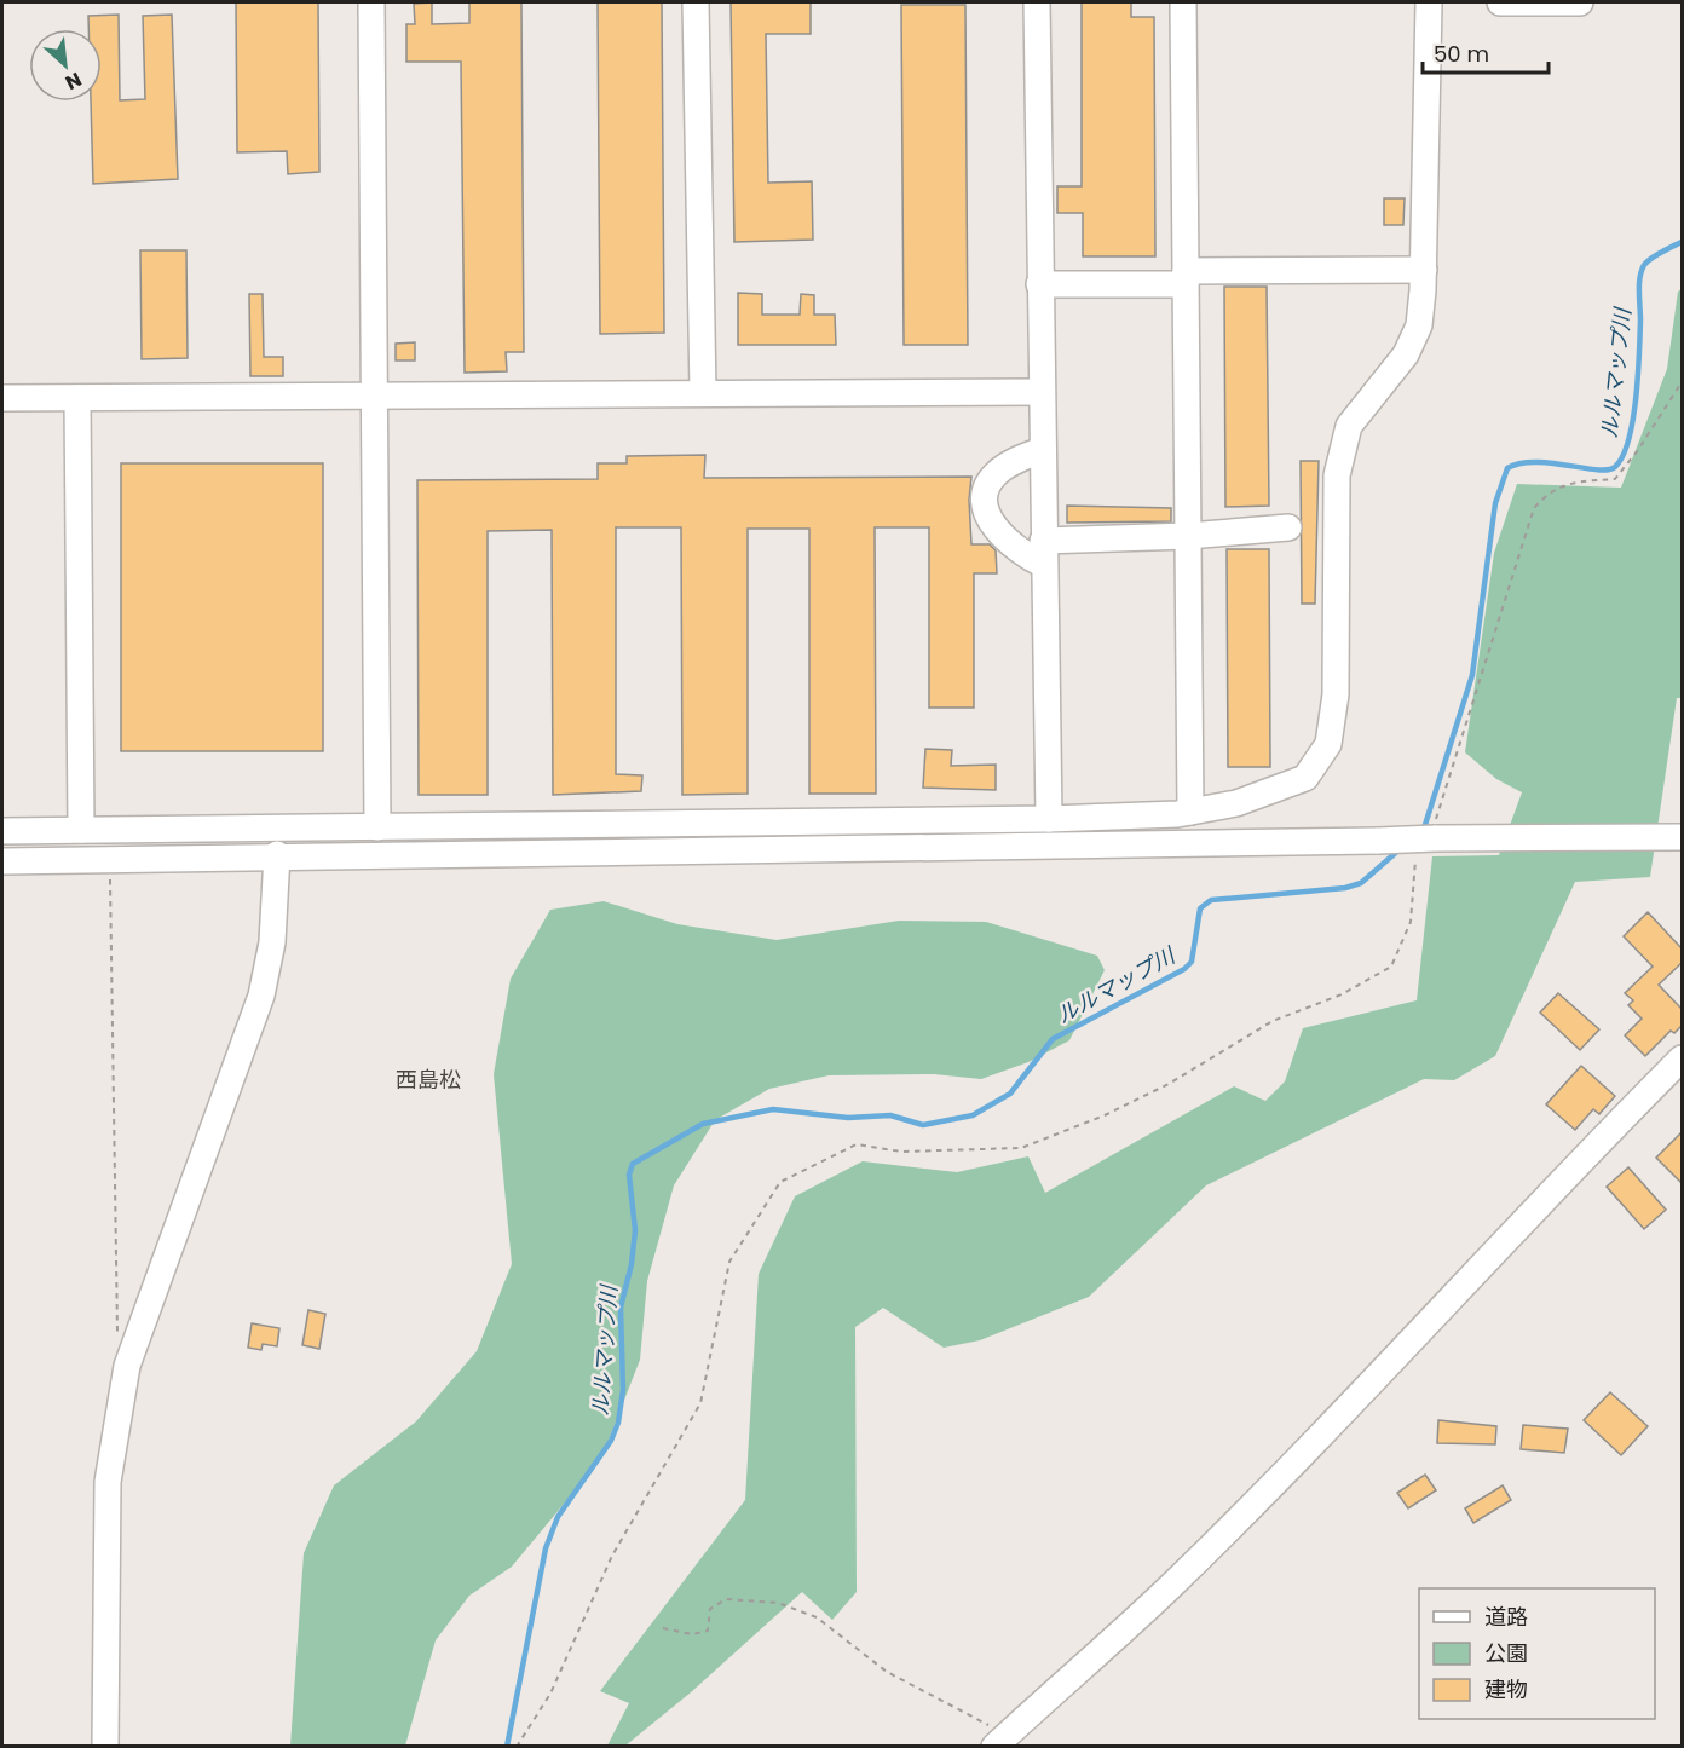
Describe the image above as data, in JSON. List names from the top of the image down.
{
  "districts": ["西島松"],
  "water": ["ルルマップ川"],
  "legend": ["道路", "公園", "建物"],
  "scale_bar": "50 m",
  "north": "bottom right"
}
